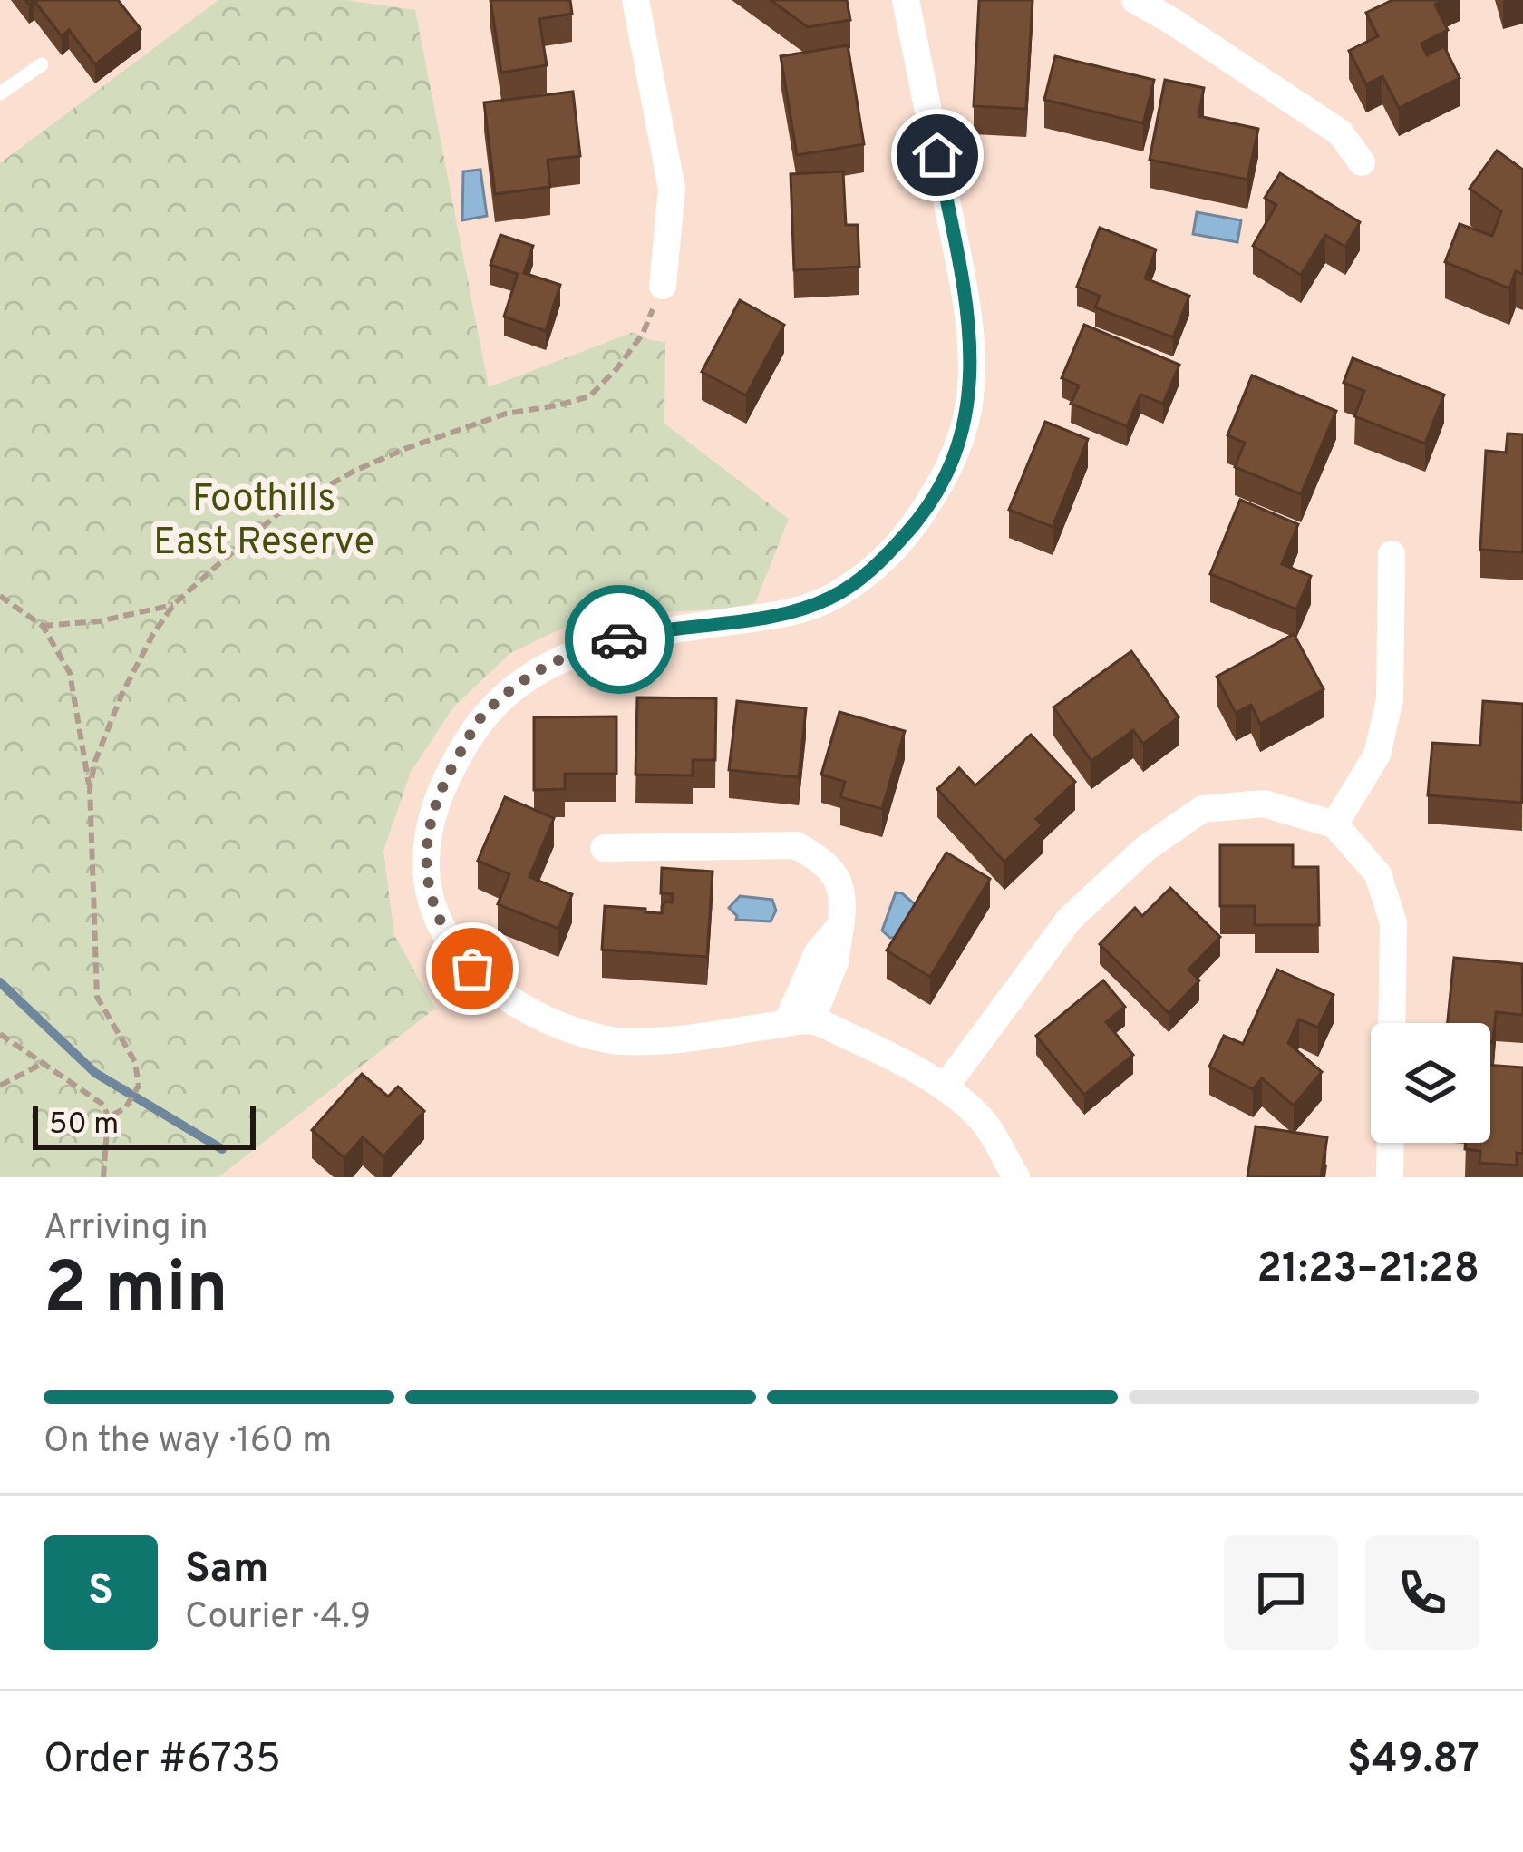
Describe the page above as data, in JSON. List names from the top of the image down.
{
  "parks": ["Foothills East Reserve"],
  "scale_bar": "50 m",
  "page": {
    "scale": "50 m",
    "heading": ["2 min", "Arriving in", "21:23–21:28"],
    "panel": [
      "Sam",
      "Courier · 4.9",
      "Order #6735",
      "$49.87"
    ],
    "bar": "On the way · 160 m",
    "round": "S"
  }
}
